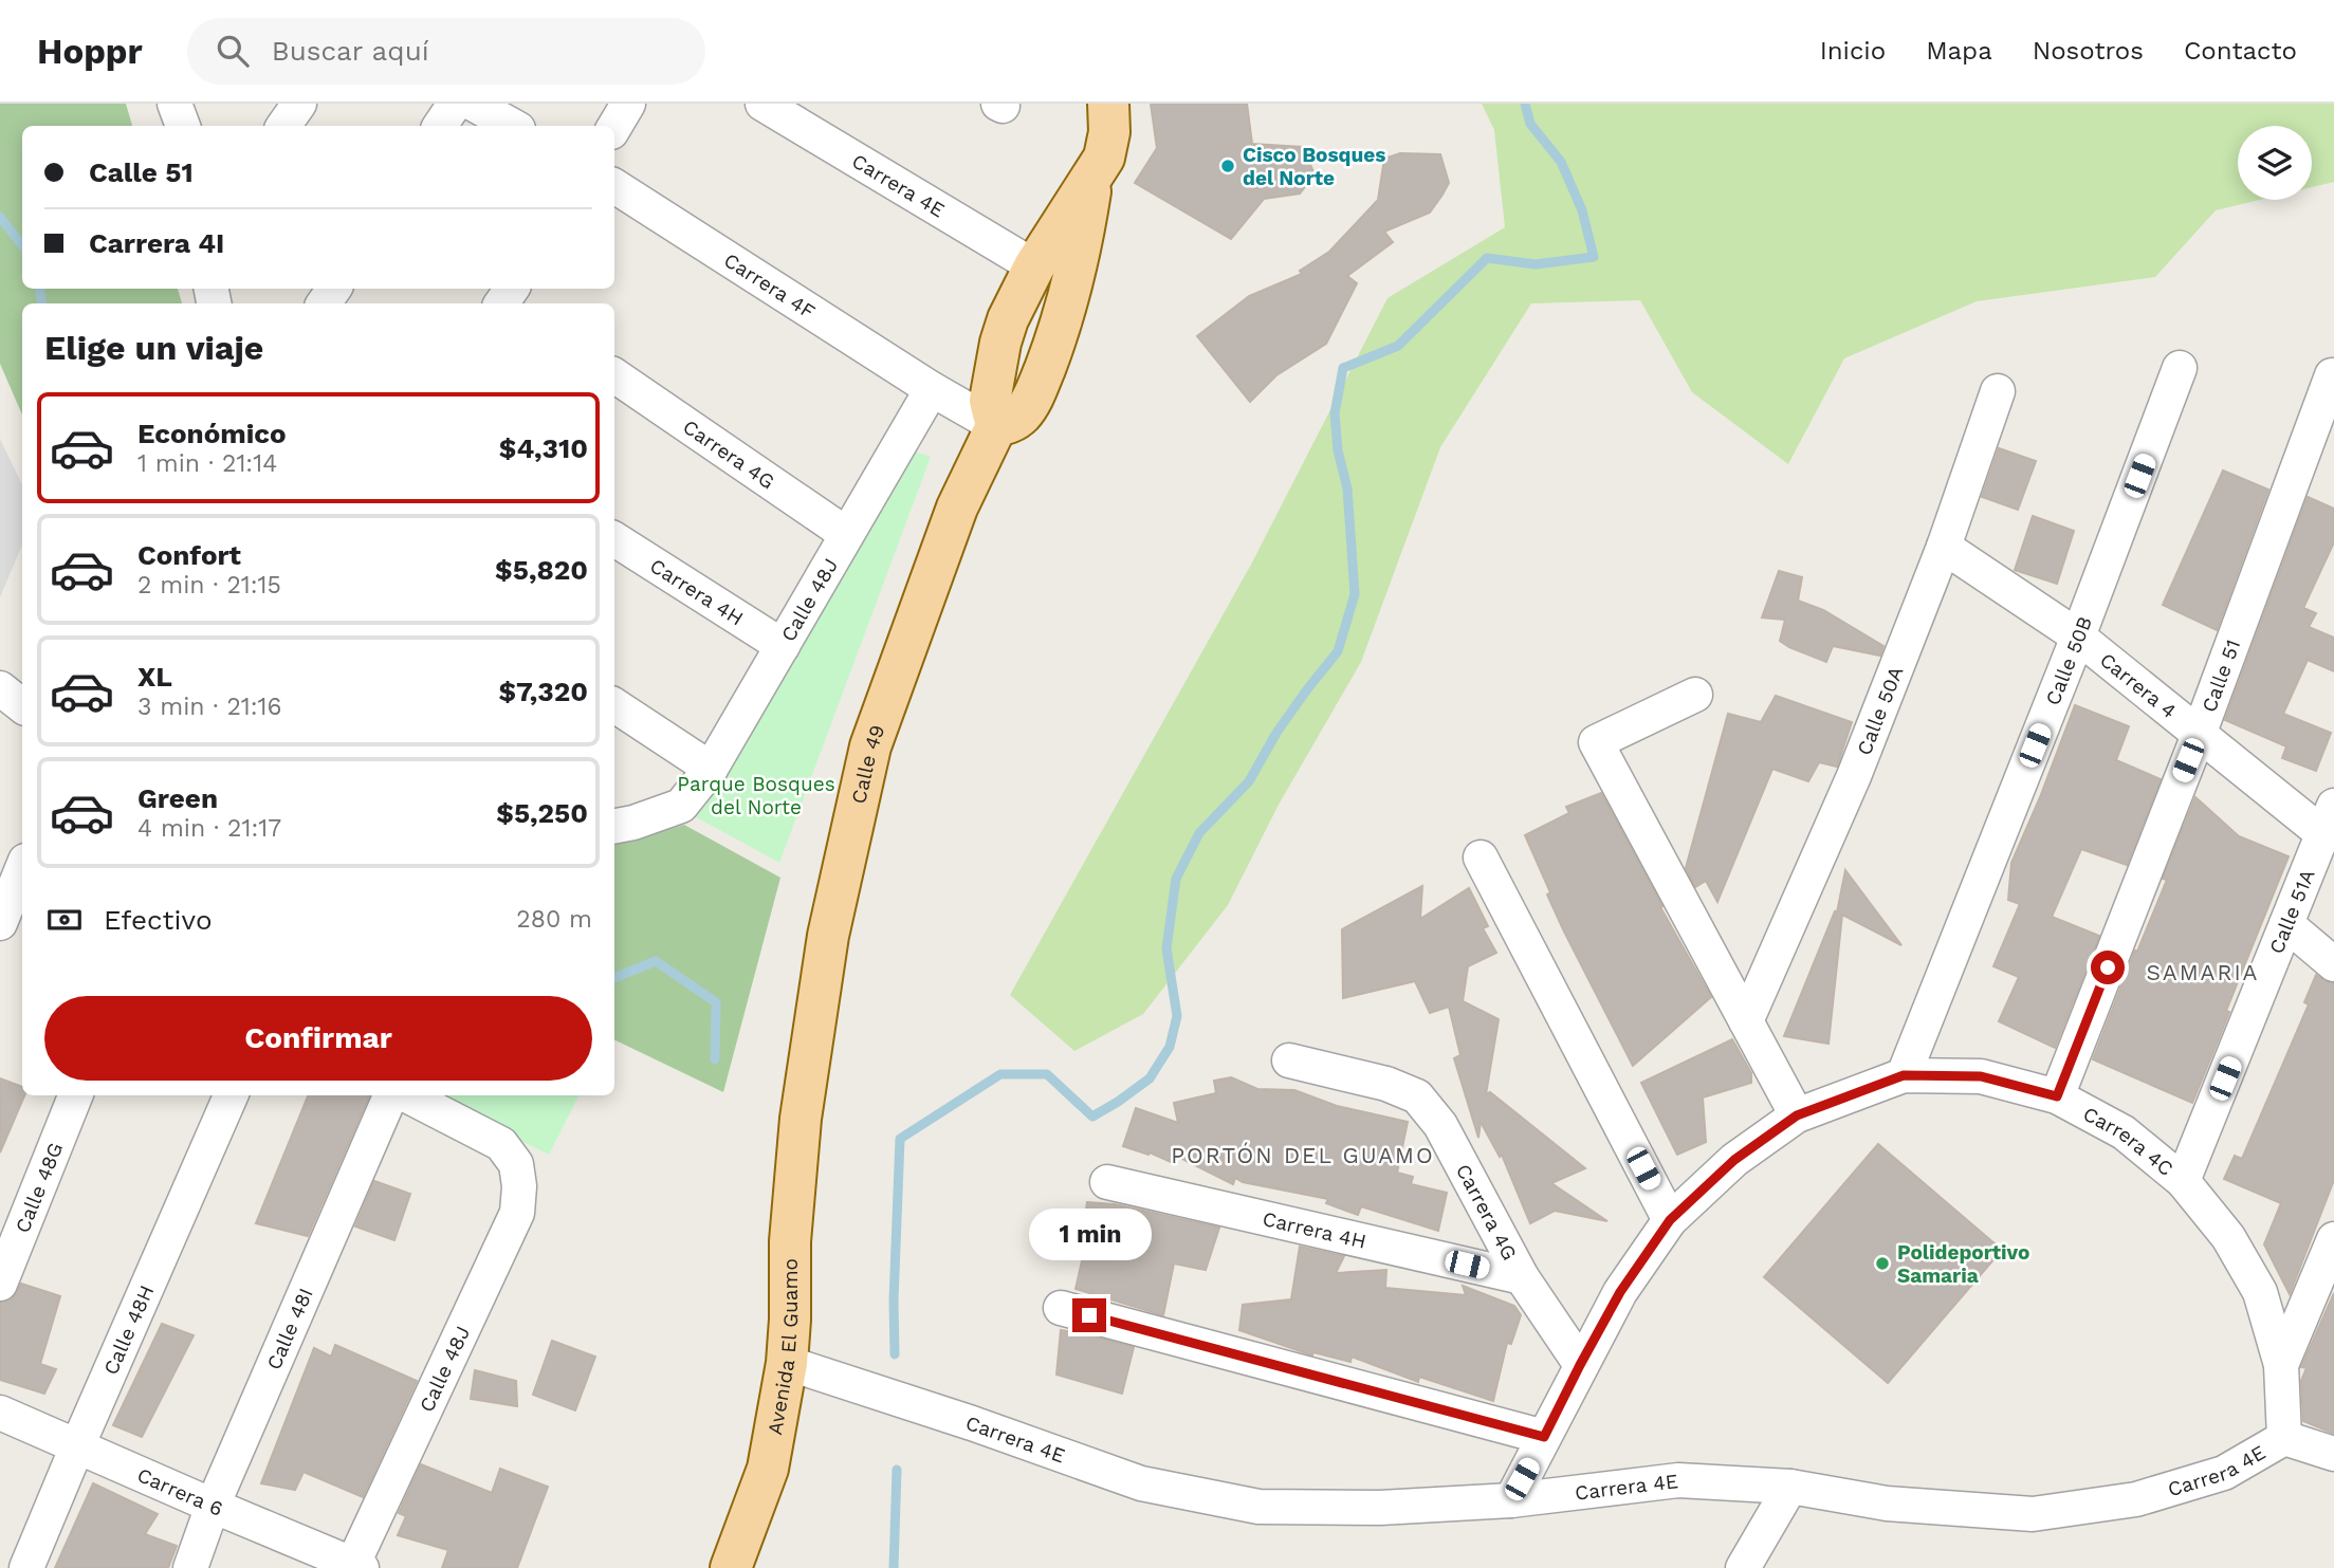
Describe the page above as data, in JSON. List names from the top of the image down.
{
  "streets": {
    "main road": ["Calle 49", "Avenida El Guamo"],
    "street": [
      "Carrera 4E",
      "Carrera 4F",
      "Carrera 4G",
      "Carrera 4H",
      "Calle 48J",
      "Calle 50B",
      "Calle 51",
      "Carrera 4",
      "Calle 50A",
      "Calle 51A",
      "Carrera 4C",
      "Calle 48G",
      "Calle 48H",
      "Calle 48I",
      "Carrera 6"
    ]
  },
  "crossings": [
    ["Carrera 4E", "Carrera 4C"],
    ["Carrera 4E", "Avenida El Guamo"],
    ["Carrera 4F", "Calle 48J"],
    ["Carrera 4G", "Carrera 4H"],
    ["Carrera 4G", "Calle 48J"],
    ["Carrera 4G", "Carrera 4C"],
    ["Carrera 4H", "Calle 48J"],
    ["Calle 48J", "Carrera 6"],
    ["Calle 50B", "Carrera 4"],
    ["Calle 50B", "Carrera 4C"],
    ["Calle 51", "Carrera 4"],
    ["Calle 51", "Carrera 4C"],
    ["Carrera 4", "Calle 50A"],
    ["Carrera 4", "Calle 51A"],
    ["Calle 49", "Avenida El Guamo"],
    ["Calle 51A", "Carrera 4C"],
    ["Calle 48H", "Carrera 6"],
    ["Calle 48I", "Carrera 6"]
  ],
  "districts": ["SAMARIA", "PORTÓN DEL GUAMO"],
  "parks": ["Parque Bosques del Norte"],
  "places": ["Cisco Bosques del Norte", "Polideportivo Samaria"],
  "page": {
    "header": "Hoppr",
    "search": "Buscar aquí",
    "nav": [
      "Inicio",
      "Mapa",
      "Nosotros",
      "Contacto"
    ],
    "banner": ["Calle 51", "Carrera 4I"],
    "heading": "Elige un viaje",
    "list": [
      {
        "name": "Económico",
        "note": "1 min · 21:14",
        "value": "$4,310"
      },
      {
        "name": "Confort",
        "note": "2 min · 21:15",
        "value": "$5,820"
      },
      {
        "name": "XL",
        "note": "3 min · 21:16",
        "value": "$7,320"
      },
      {
        "name": "Green",
        "note": "4 min · 21:17",
        "value": "$5,250"
      }
    ],
    "pay": ["Efectivo", "280 m"],
    "buttons": "Confirmar",
    "bubble": "1 min"
  }
}
